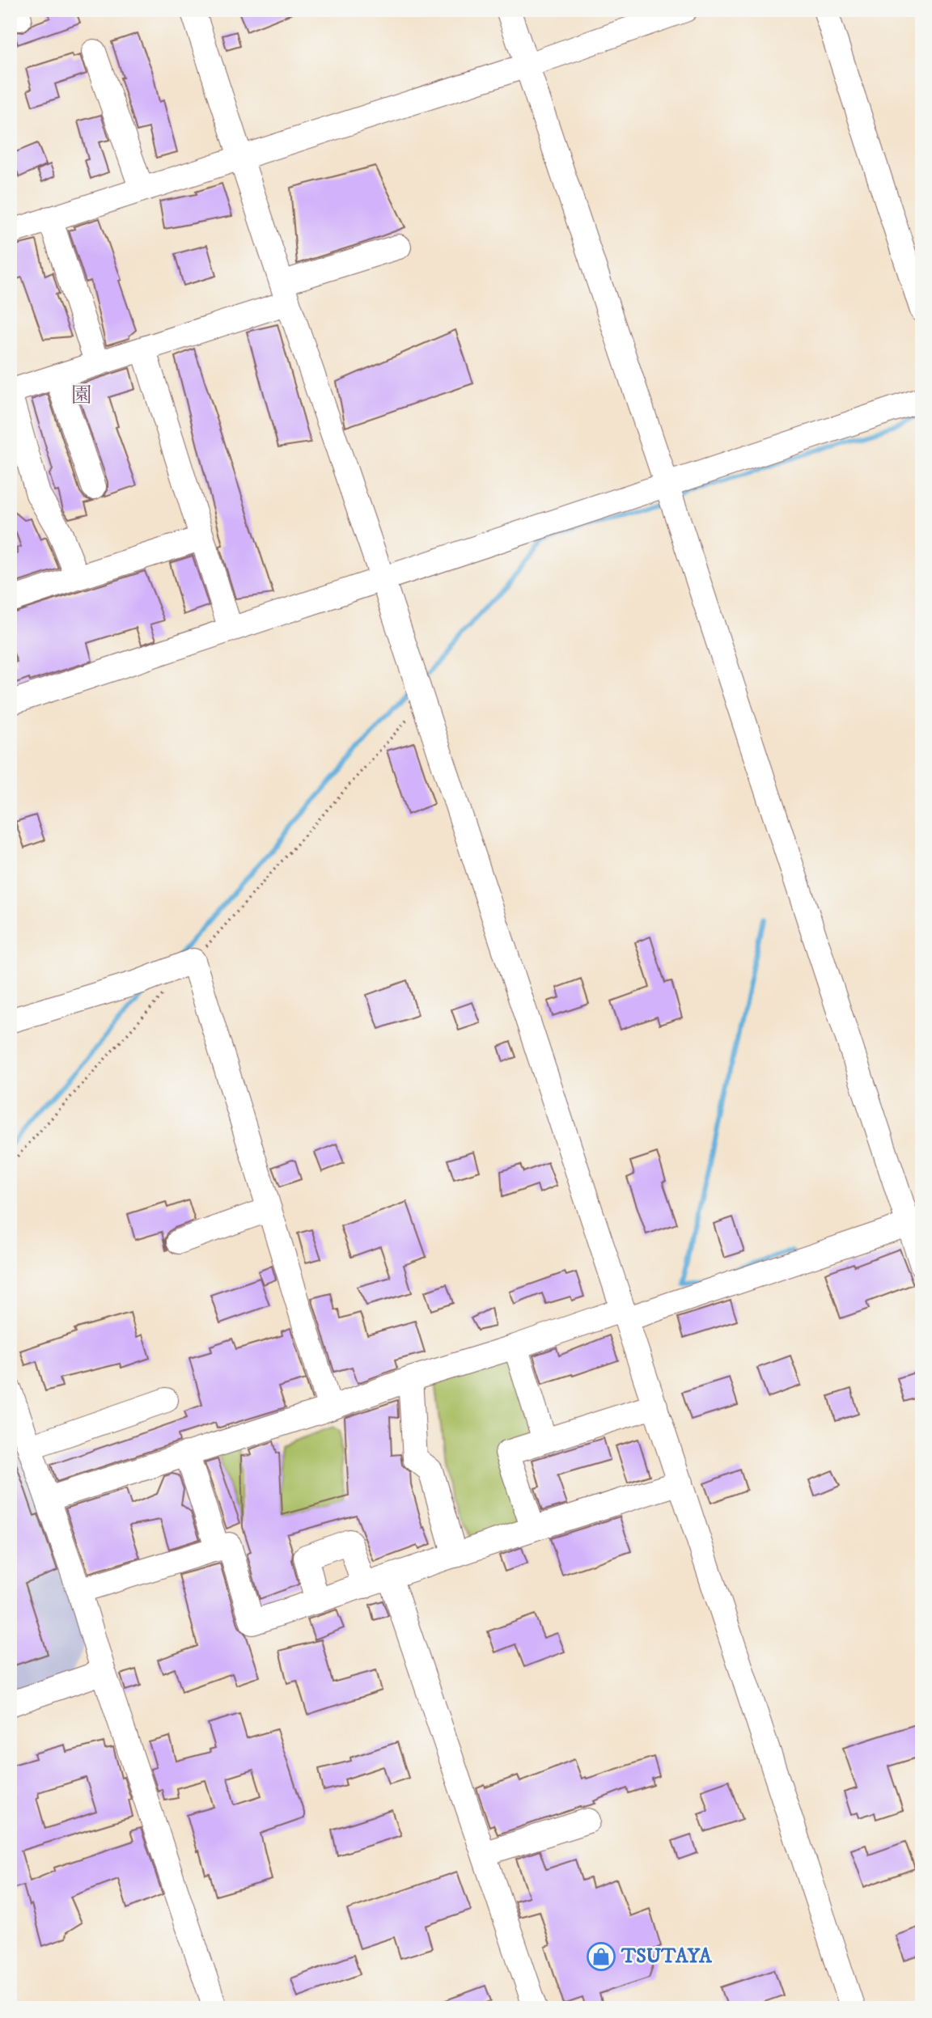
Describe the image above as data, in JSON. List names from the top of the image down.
{
  "districts": ["園"],
  "places": {
    "shop": ["TSUTAYA"]
  }
}
